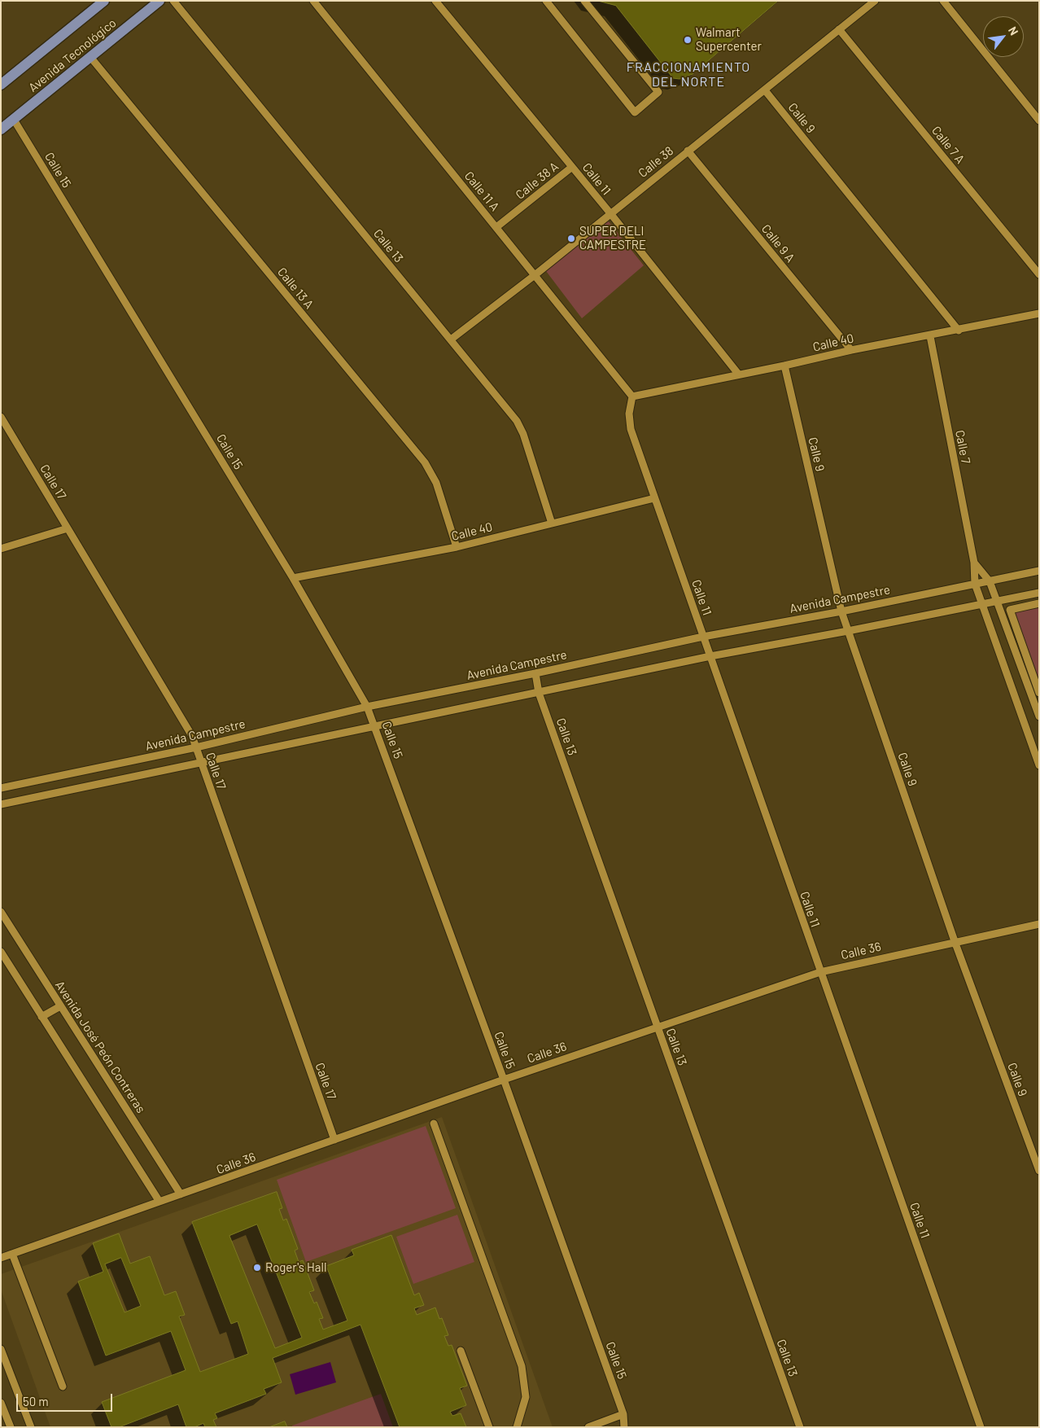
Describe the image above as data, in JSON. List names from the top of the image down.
{
  "streets": {
    "main road": ["Avenida Tecnológico"],
    "street": [
      "Calle 9",
      "Calle 7 A",
      "Calle 38",
      "Calle 15",
      "Calle 11",
      "Calle 38 A",
      "Calle 11 A",
      "Calle 9 A",
      "Calle 13",
      "Calle 13 A",
      "Calle 40",
      "Calle 7",
      "Calle 17",
      "Avenida Campestre",
      "Calle 36",
      "Avenida José Peón Contreras"
    ]
  },
  "crossings": [
    ["Avenida Tecnológico", "Calle 15"],
    ["Avenida Tecnológico", "Calle 13 A"],
    ["Calle 9", "Calle 38"],
    ["Calle 9", "Calle 40"],
    ["Calle 9", "Avenida Campestre"],
    ["Calle 9", "Calle 36"],
    ["Calle 7 A", "Calle 38"],
    ["Calle 38", "Calle 11"],
    ["Calle 38", "Calle 11 A"],
    ["Calle 38", "Calle 9 A"],
    ["Calle 38", "Calle 13"],
    ["Calle 15", "Calle 40"],
    ["Calle 15", "Avenida Campestre"],
    ["Calle 15", "Calle 36"],
    ["Calle 11", "Calle 38 A"],
    ["Calle 11", "Calle 11 A"],
    ["Calle 11", "Calle 40"],
    ["Calle 11", "Avenida Campestre"],
    ["Calle 11", "Calle 36"],
    ["Calle 38 A", "Calle 11 A"],
    ["Calle 11 A", "Calle 40"],
    ["Calle 9 A", "Calle 40"],
    ["Calle 13", "Calle 40"],
    ["Calle 13", "Avenida Campestre"],
    ["Calle 13", "Calle 36"],
    ["Calle 13 A", "Calle 40"],
    ["Calle 40", "Calle 7"],
    ["Calle 7", "Avenida Campestre"],
    ["Calle 17", "Avenida Campestre"],
    ["Calle 17", "Calle 36"],
    ["Calle 36", "Avenida José Peón Contreras"]
  ],
  "districts": ["FRACCIONAMIENTO DEL NORTE"],
  "places": ["Walmart Supercenter", "SUPER DELI CAMPESTRE", "Roger's Hall"],
  "scale_bar": "50 m",
  "north": "top right"
}
